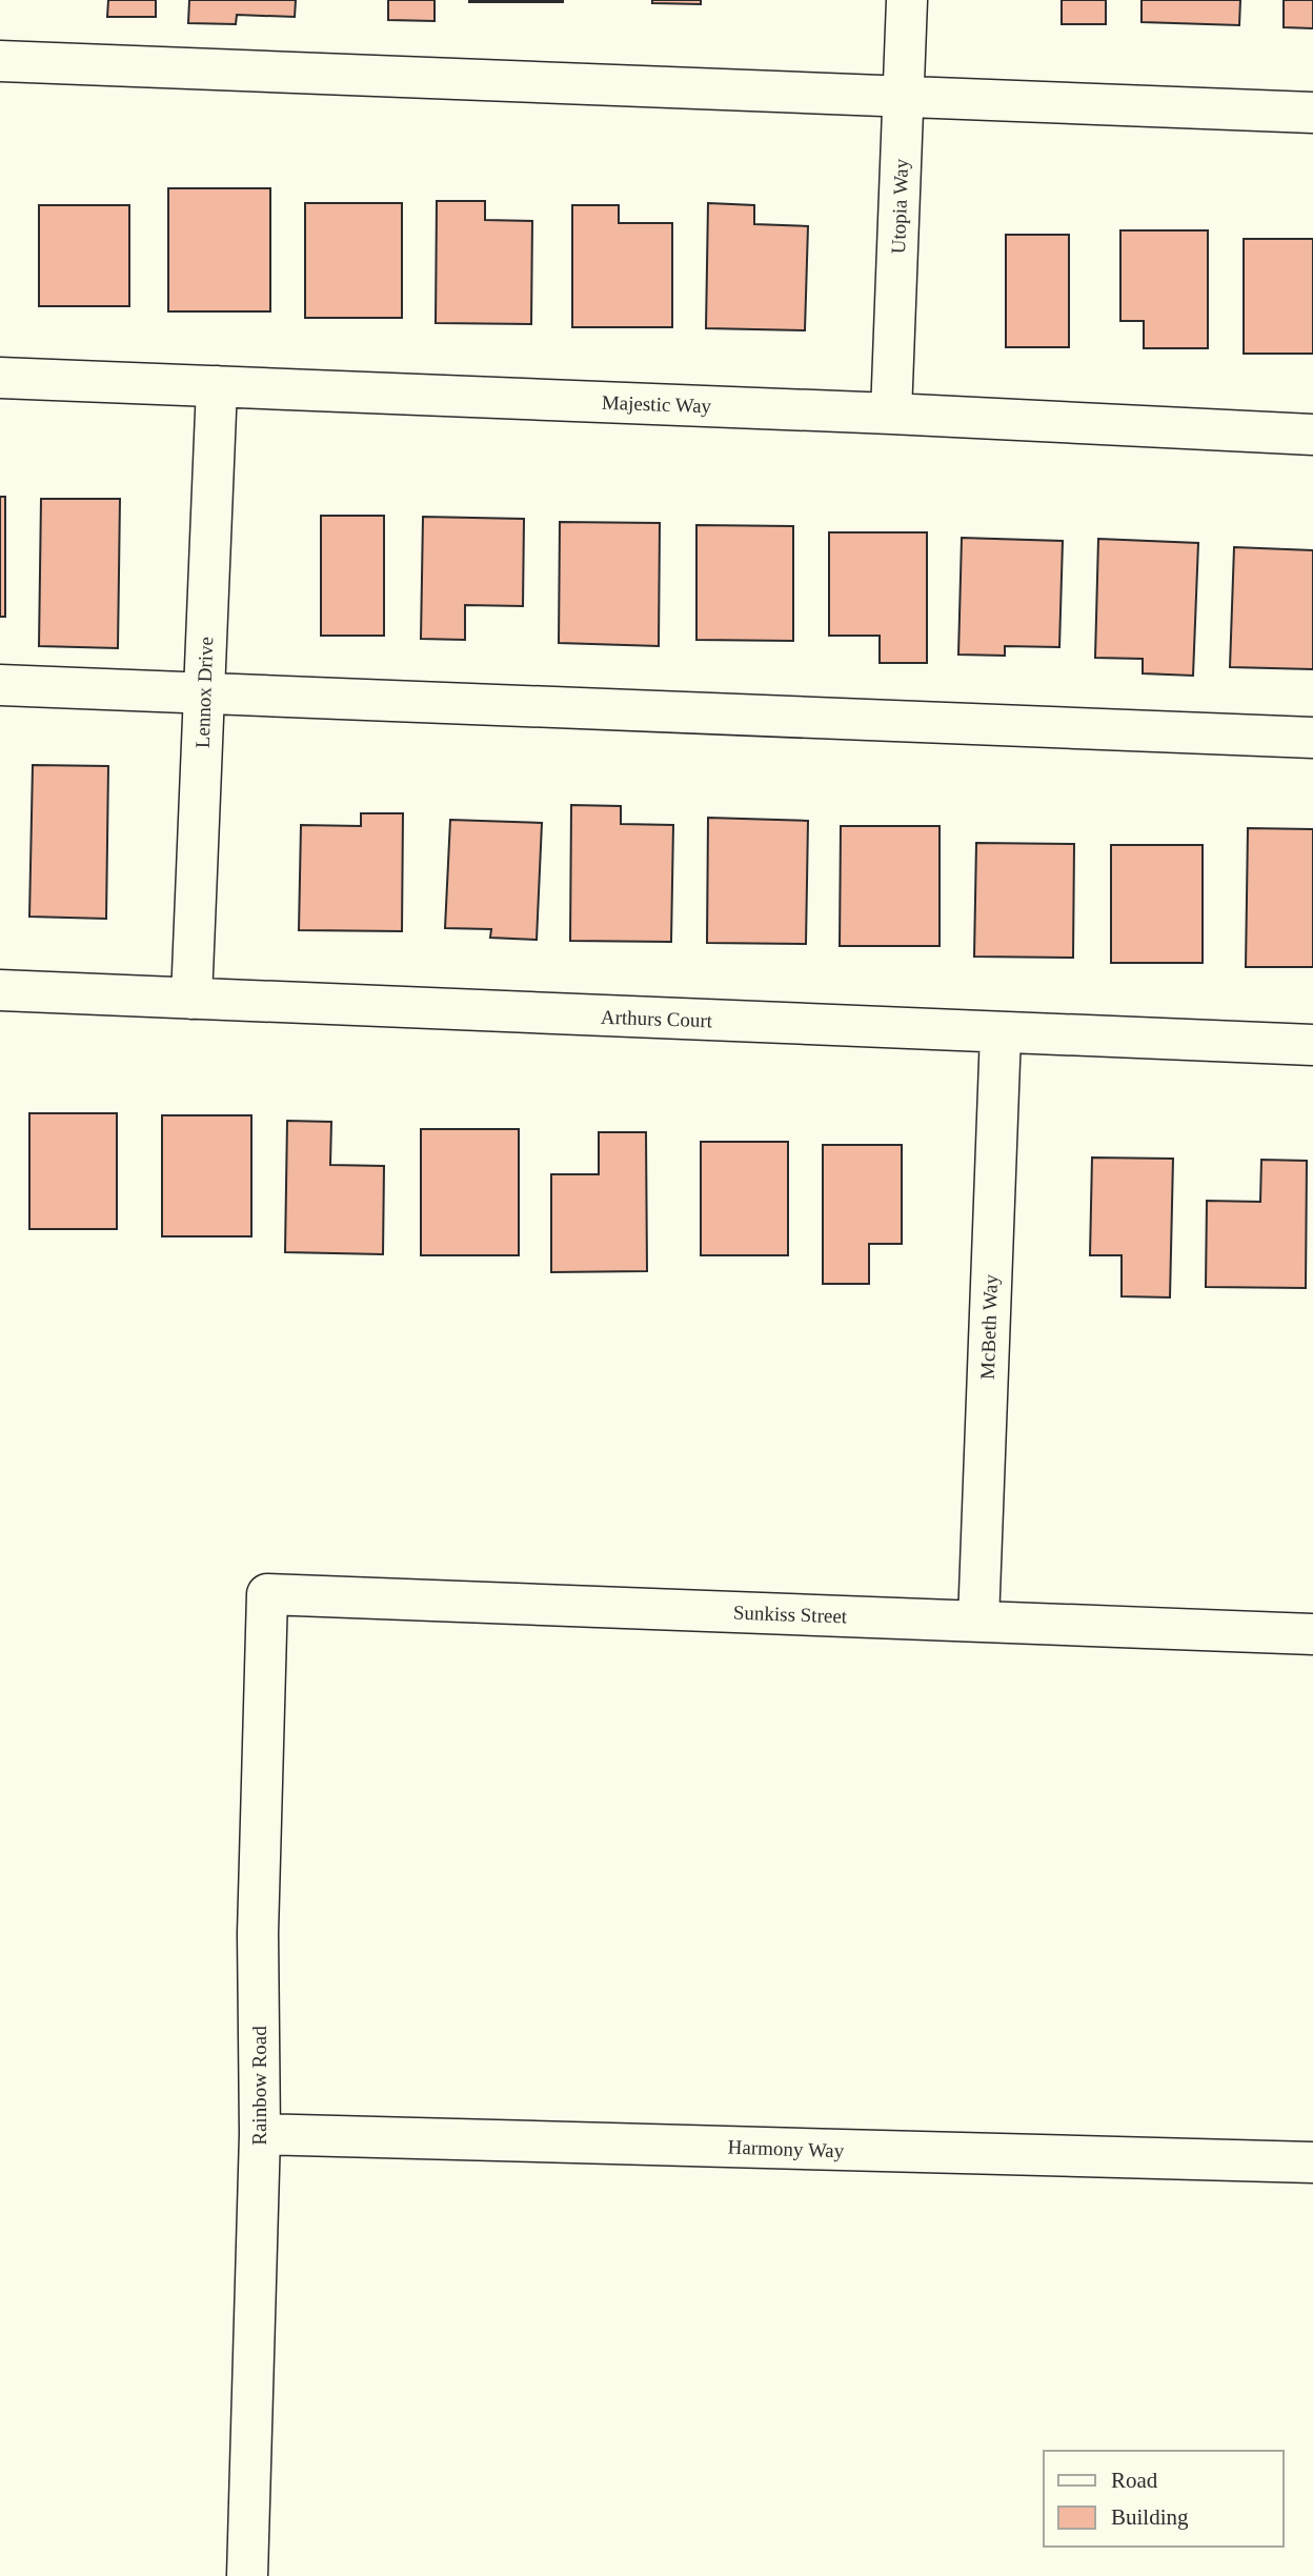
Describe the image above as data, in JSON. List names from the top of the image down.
{
  "streets": {
    "street": [
      "Utopia Way",
      "Majestic Way",
      "Lennox Drive",
      "Arthurs Court",
      "McBeth Way",
      "Sunkiss Street",
      "Rainbow Road",
      "Harmony Way"
    ]
  },
  "crossings": [
    ["Utopia Way", "Majestic Way"],
    ["Majestic Way", "Lennox Drive"],
    ["Lennox Drive", "Arthurs Court"],
    ["Arthurs Court", "McBeth Way"],
    ["McBeth Way", "Sunkiss Street"],
    ["Sunkiss Street", "Rainbow Road"],
    ["Rainbow Road", "Harmony Way"]
  ],
  "legend": ["Road", "Building"]
}
